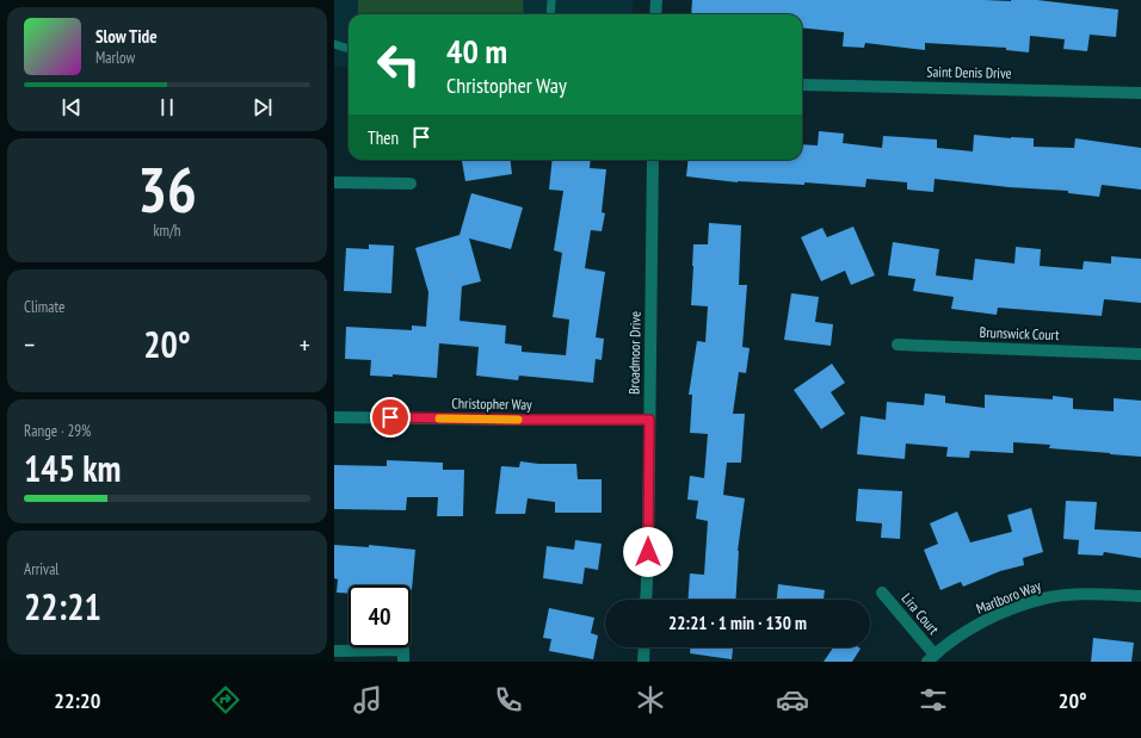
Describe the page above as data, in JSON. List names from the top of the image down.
{
  "streets": {
    "street": [
      "Saint Denis Drive",
      "Brunswick Court",
      "Broadmoor Drive",
      "Christopher Way",
      "Marlboro Way",
      "Lira Court"
    ]
  },
  "crossings": [
    ["Broadmoor Drive", "Christopher Way"],
    ["Marlboro Way", "Lira Court"]
  ],
  "page": {
    "turn": ["40 m", "Christopher Way"],
    "song": ["Slow Tide", "Marlow"],
    "then": "Then",
    "tile": [
      ["36", "km/h"],
      "Climate",
      ["Range · 29%", "145 km"],
      ["Arrival", "22:21"]
    ],
    "heat": ["−", "20°", "+"],
    "limit": "40",
    "trip": "22:21 · 1 min · 130 m",
    "tabs": ["22:20", "20°"]
  }
}
